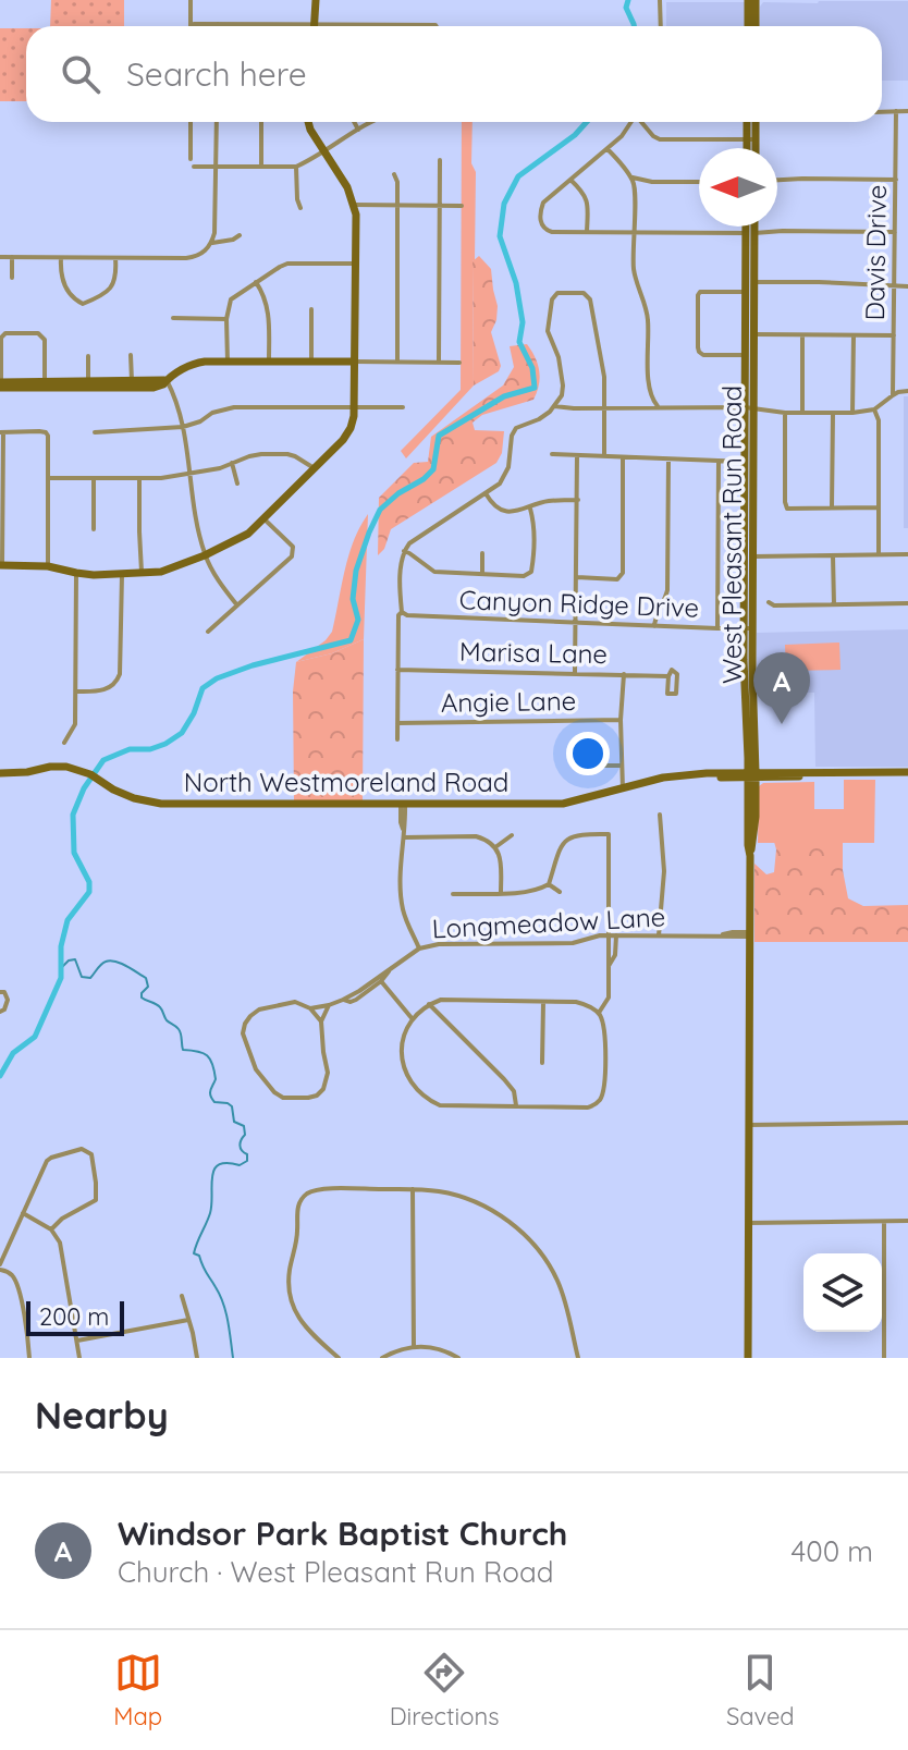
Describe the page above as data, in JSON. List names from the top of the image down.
{
  "streets": {
    "main road": ["West Pleasant Run Road", "North Westmoreland Road"],
    "street": [
      "Davis Drive",
      "Canyon Ridge Drive",
      "Marisa Lane",
      "Angie Lane",
      "Longmeadow Lane"
    ]
  },
  "crossings": [
    ["West Pleasant Run Road", "Canyon Ridge Drive"],
    ["West Pleasant Run Road", "North Westmoreland Road"],
    ["West Pleasant Run Road", "Longmeadow Lane"]
  ],
  "scale_bar": "200 m",
  "north": "left",
  "page": {
    "search": "Search here",
    "pins": "A",
    "scale": "200 m",
    "heading": "Nearby",
    "list": [
      {
        "mark": "A",
        "name": "Windsor Park Baptist Church",
        "note": "Church · West Pleasant Run Road",
        "value": "400 m"
      }
    ],
    "nav": ["Map", "Directions", "Saved"]
  }
}
